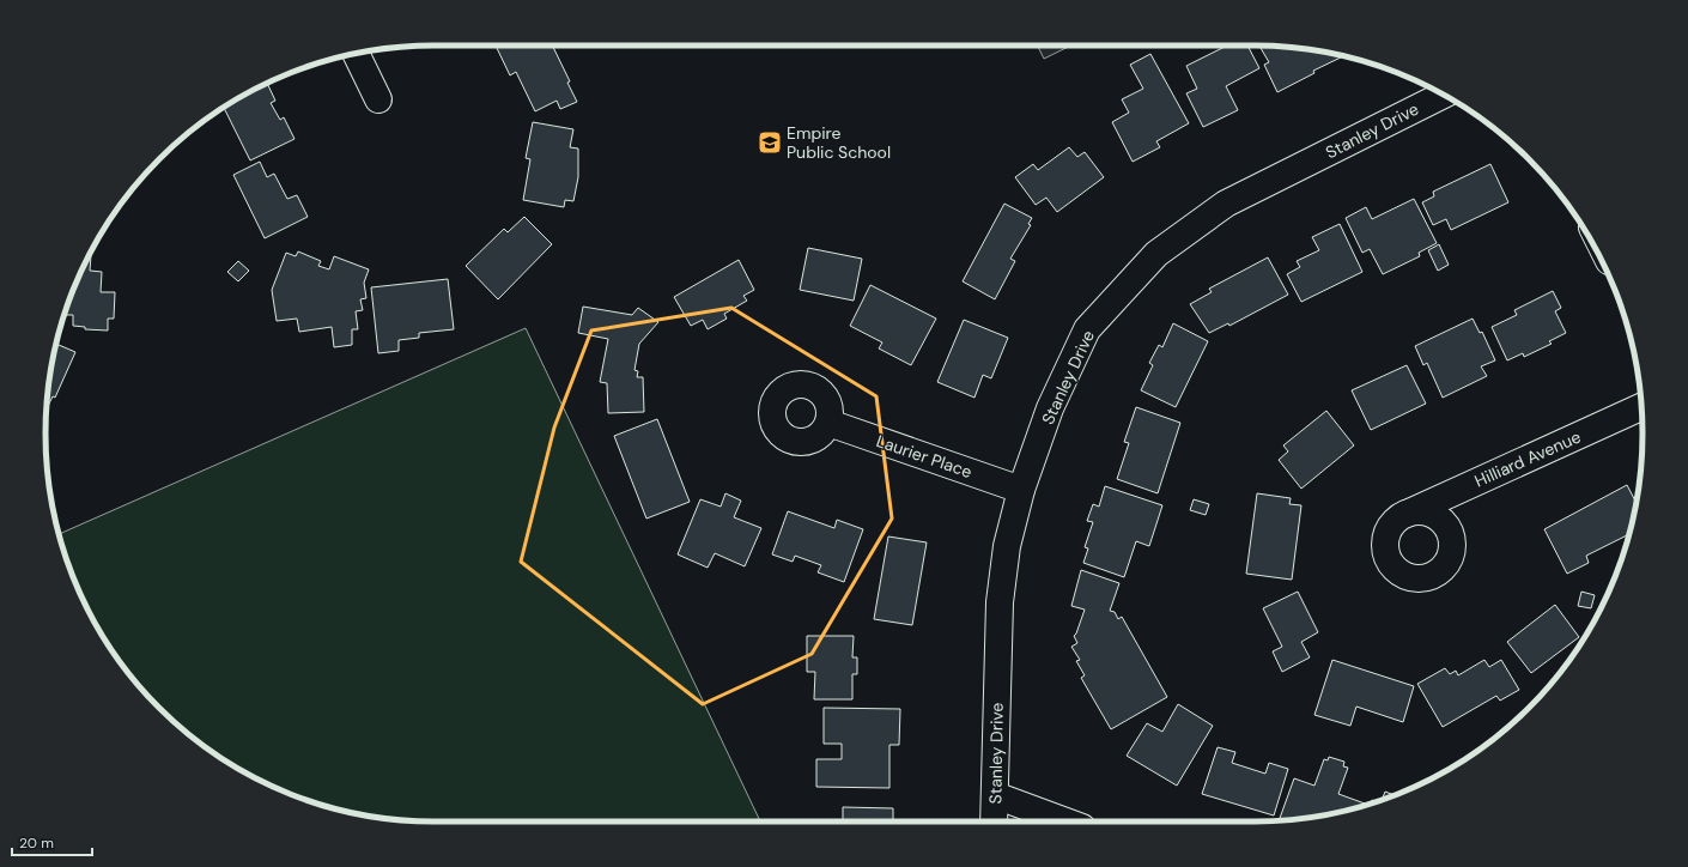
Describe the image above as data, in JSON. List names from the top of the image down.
{
  "streets": {
    "street": ["Stanley Drive", "Laurier Place", "Hilliard Avenue"]
  },
  "crossings": [
    ["Stanley Drive", "Laurier Place"]
  ],
  "places": {
    "school or university": ["Empire Public School"]
  },
  "scale_bar": "20 m"
}
